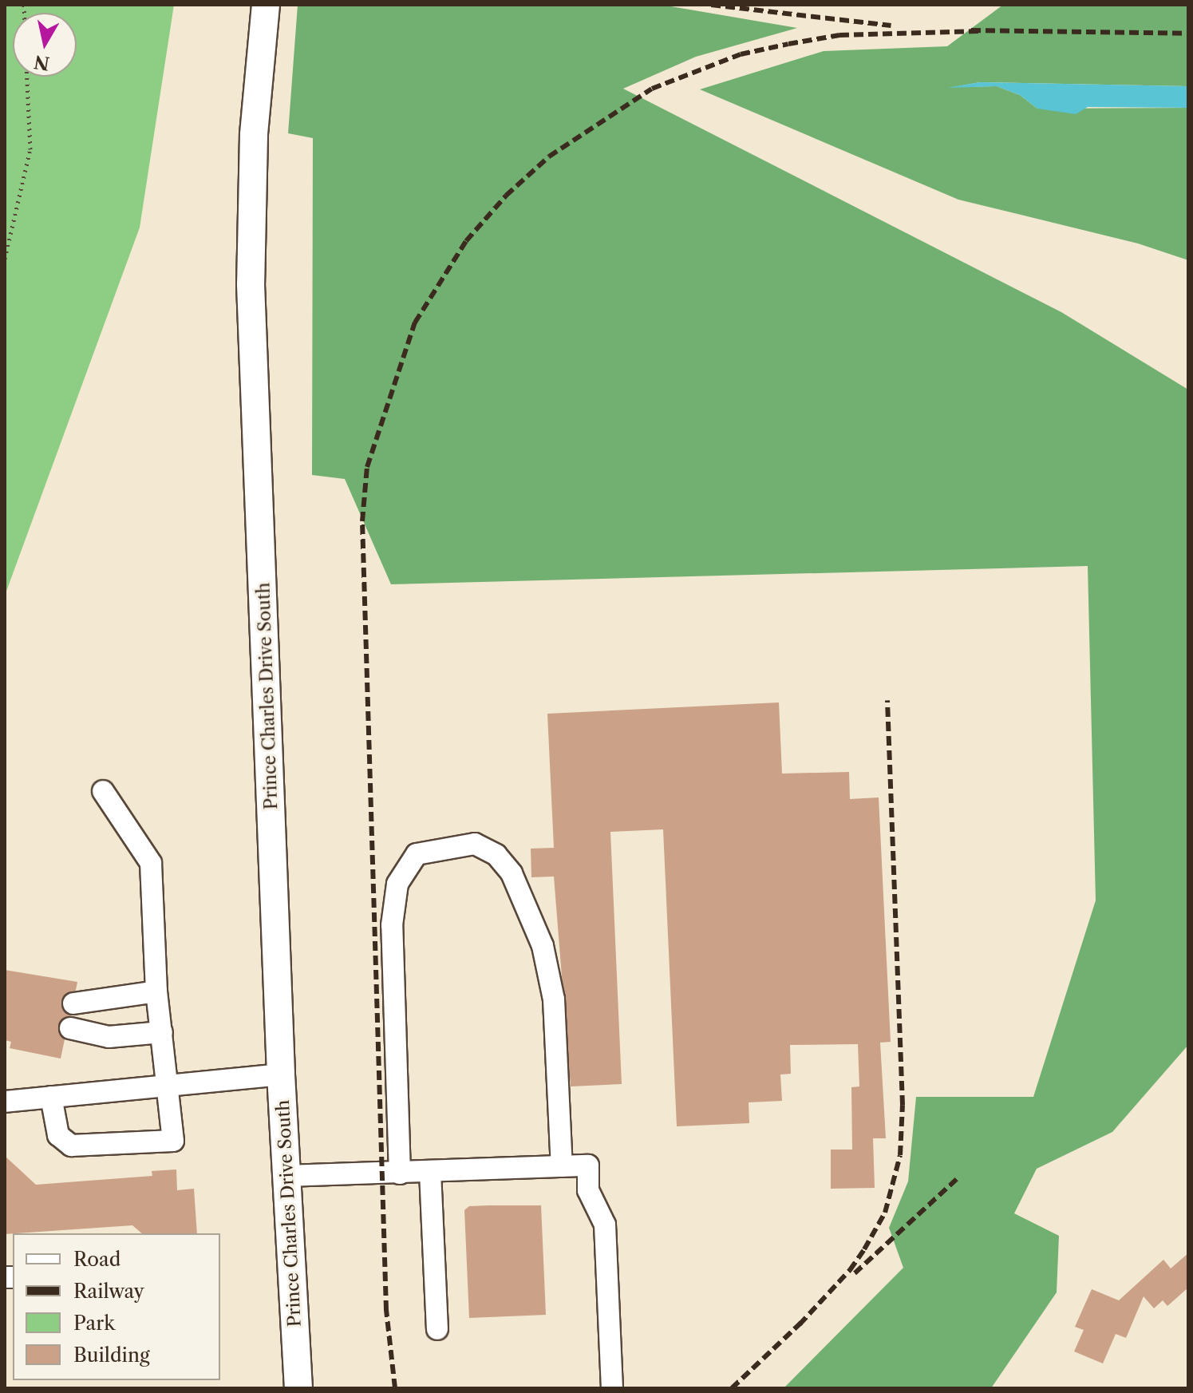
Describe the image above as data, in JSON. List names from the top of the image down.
{
  "streets": {
    "main road": ["Prince Charles Drive South"]
  },
  "legend": [
    "Road",
    "Railway",
    "Park",
    "Building"
  ],
  "north": "bottom"
}
